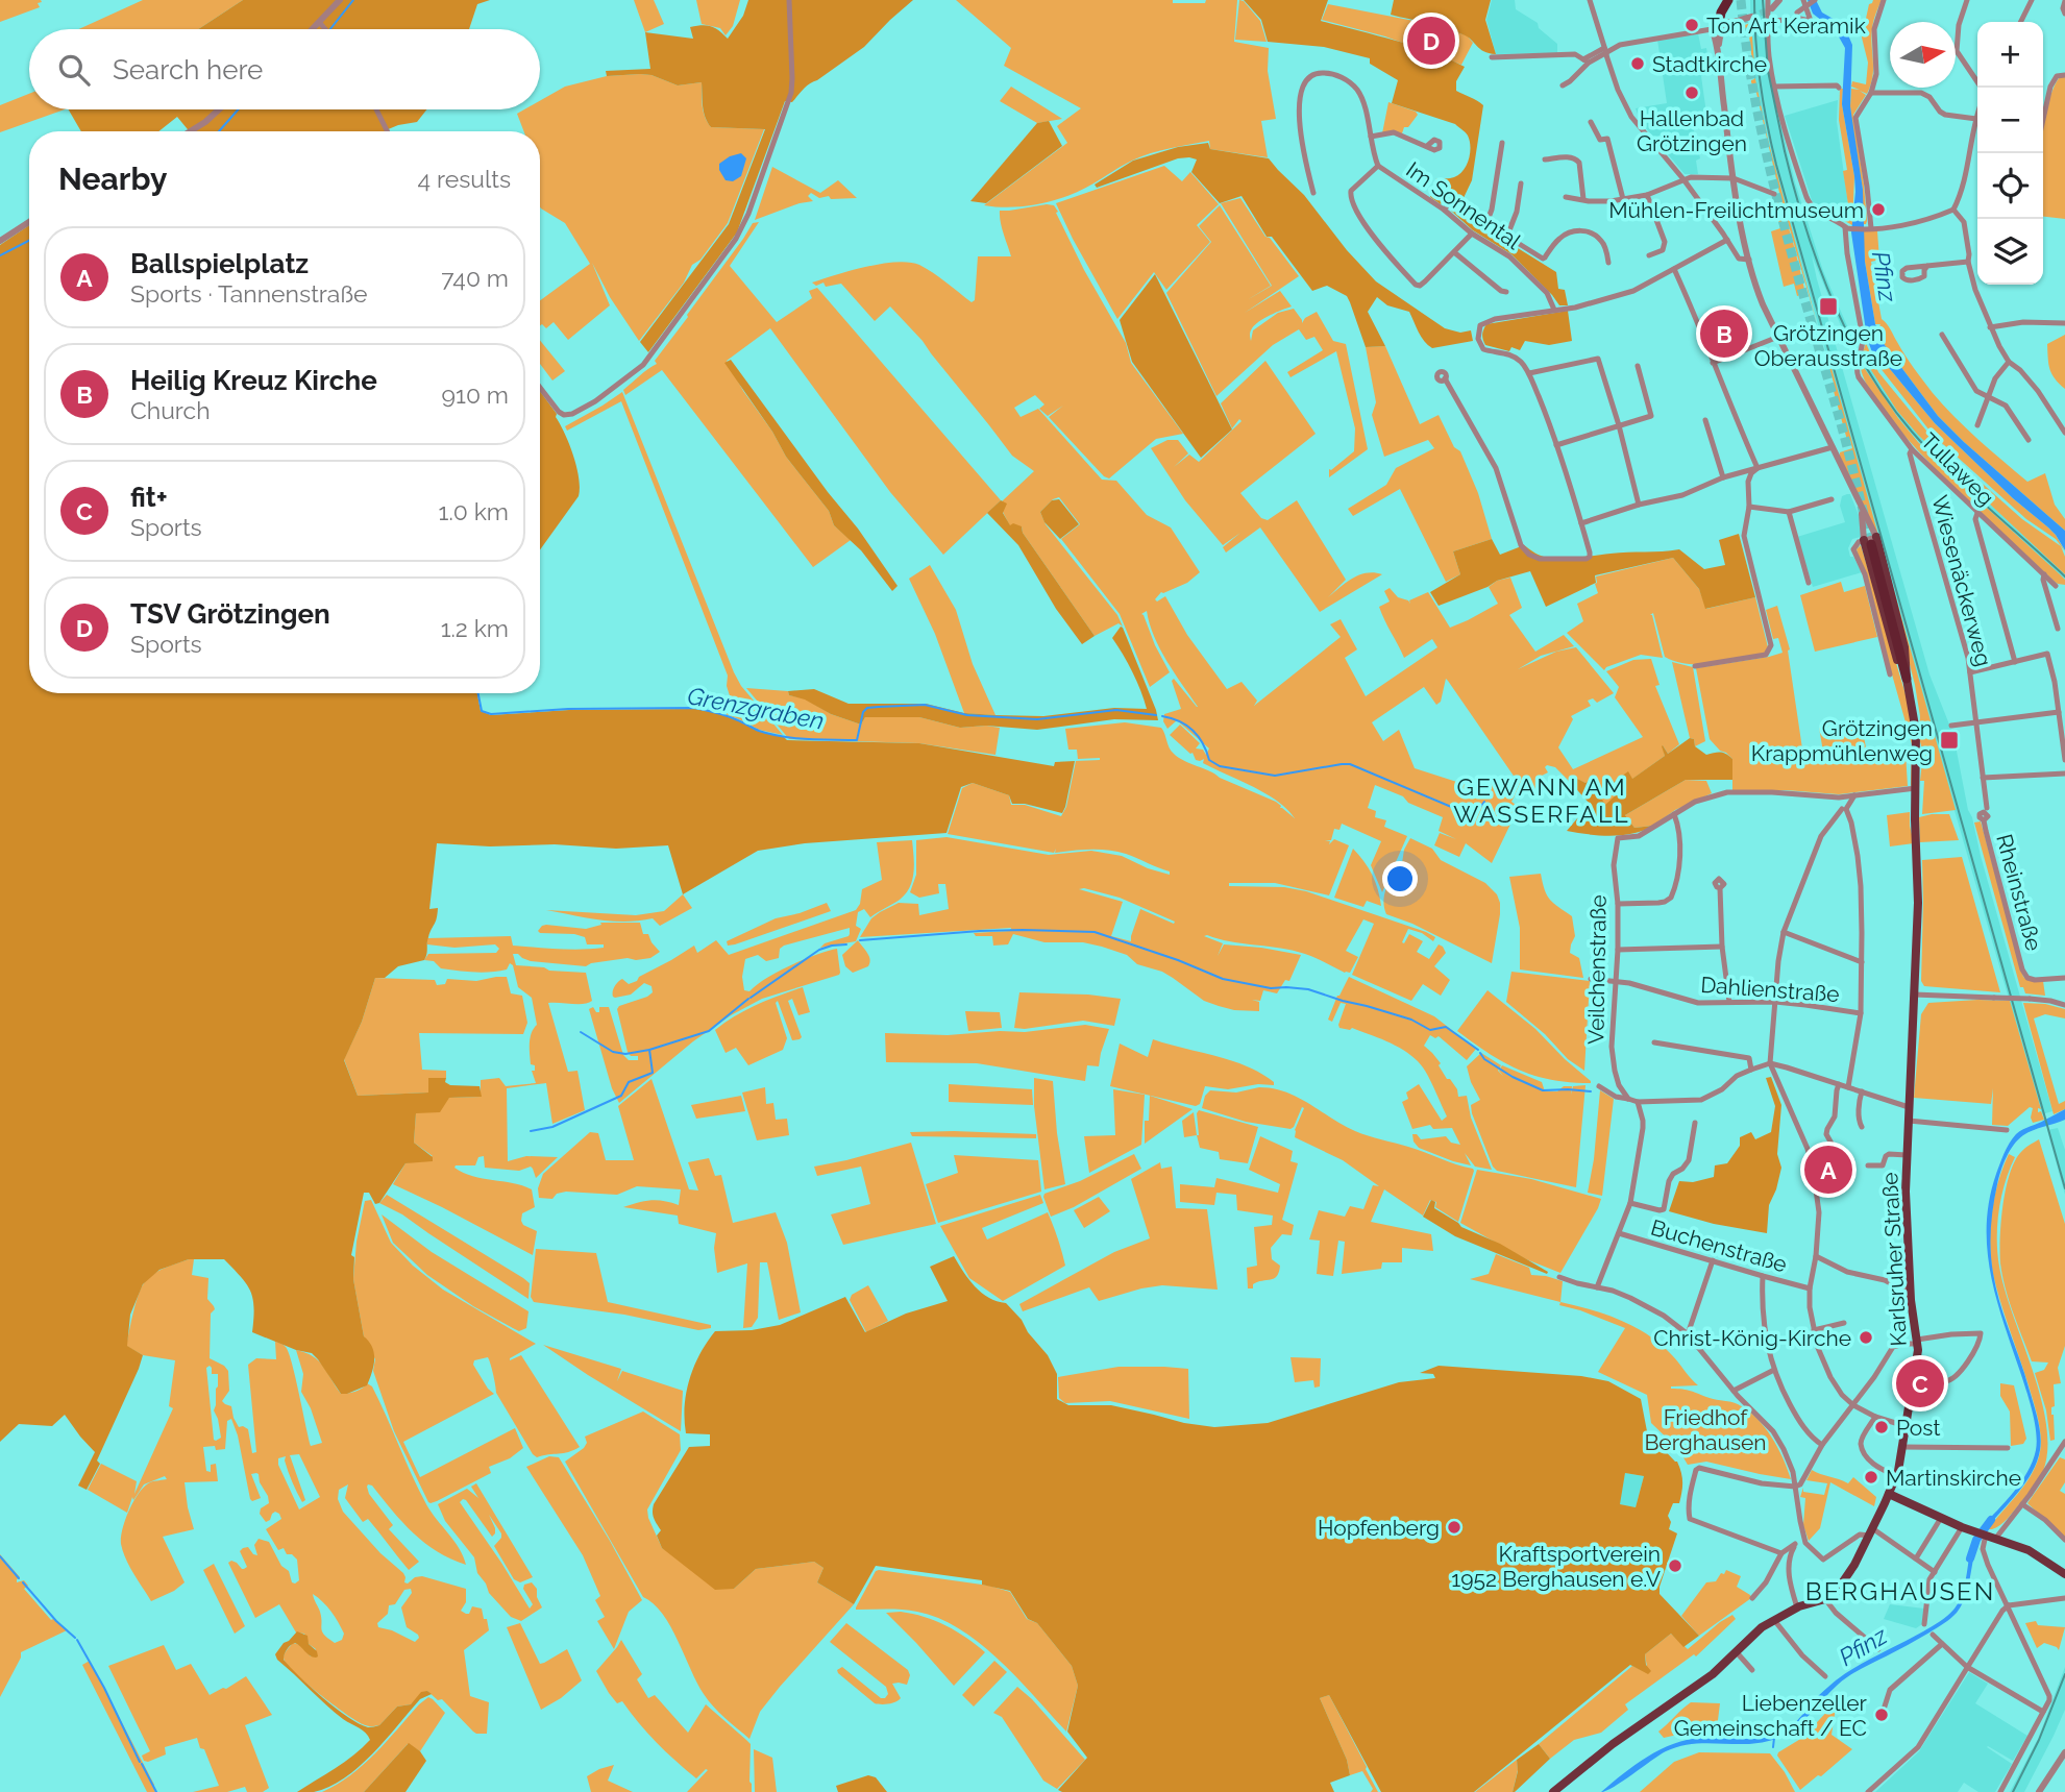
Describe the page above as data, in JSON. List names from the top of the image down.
{
  "streets": {
    "main road": ["Karlsruher Straße"],
    "street": [
      "Im Sonnental",
      "Tullaweg",
      "Wiesenäckerweg",
      "Rheinstraße",
      "Veilchenstraße",
      "Dahlienstraße",
      "Buchenstraße"
    ]
  },
  "crossings": [
    ["Tullaweg", "Wiesenäckerweg"],
    ["Veilchenstraße", "Dahlienstraße"]
  ],
  "districts": ["GEWANN AM WASSERFALL", "BERGHAUSEN"],
  "water": ["Pfinz", "Grenzgraben"],
  "parks": ["Friedhof Berghausen"],
  "places": {
    "other": [
      "Ton Art Keramik",
      "Stadtkirche",
      "Hallenbad Grötzingen",
      "Mühlen-Freilichtmuseum",
      "Christ-König-Kirche",
      "Post",
      "Martinskirche",
      "Hopfenberg",
      "Kraftsportverein 1952 Berghausen e.V",
      "Liebenzeller Gemeinschaft / EC"
    ],
    "transit": ["Grötzingen Oberausstraße", "Grötzingen Krappmühlenweg"]
  },
  "north": "right",
  "page": {
    "pins": [
      "D",
      "B",
      "A",
      "C"
    ],
    "map_buttons": ["+", "−"],
    "search": "Search here",
    "heading": ["Nearby", "4 results"],
    "list": [
      {
        "mark": "A",
        "name": "Ballspielplatz",
        "note": "Sports · Tannenstraße",
        "value": "740 m"
      },
      {
        "mark": "B",
        "name": "Heilig Kreuz Kirche",
        "note": "Church",
        "value": "910 m"
      },
      {
        "mark": "C",
        "name": "fit+",
        "note": "Sports",
        "value": "1.0 km"
      },
      {
        "mark": "D",
        "name": "TSV Grötzingen",
        "note": "Sports",
        "value": "1.2 km"
      }
    ]
  }
}
